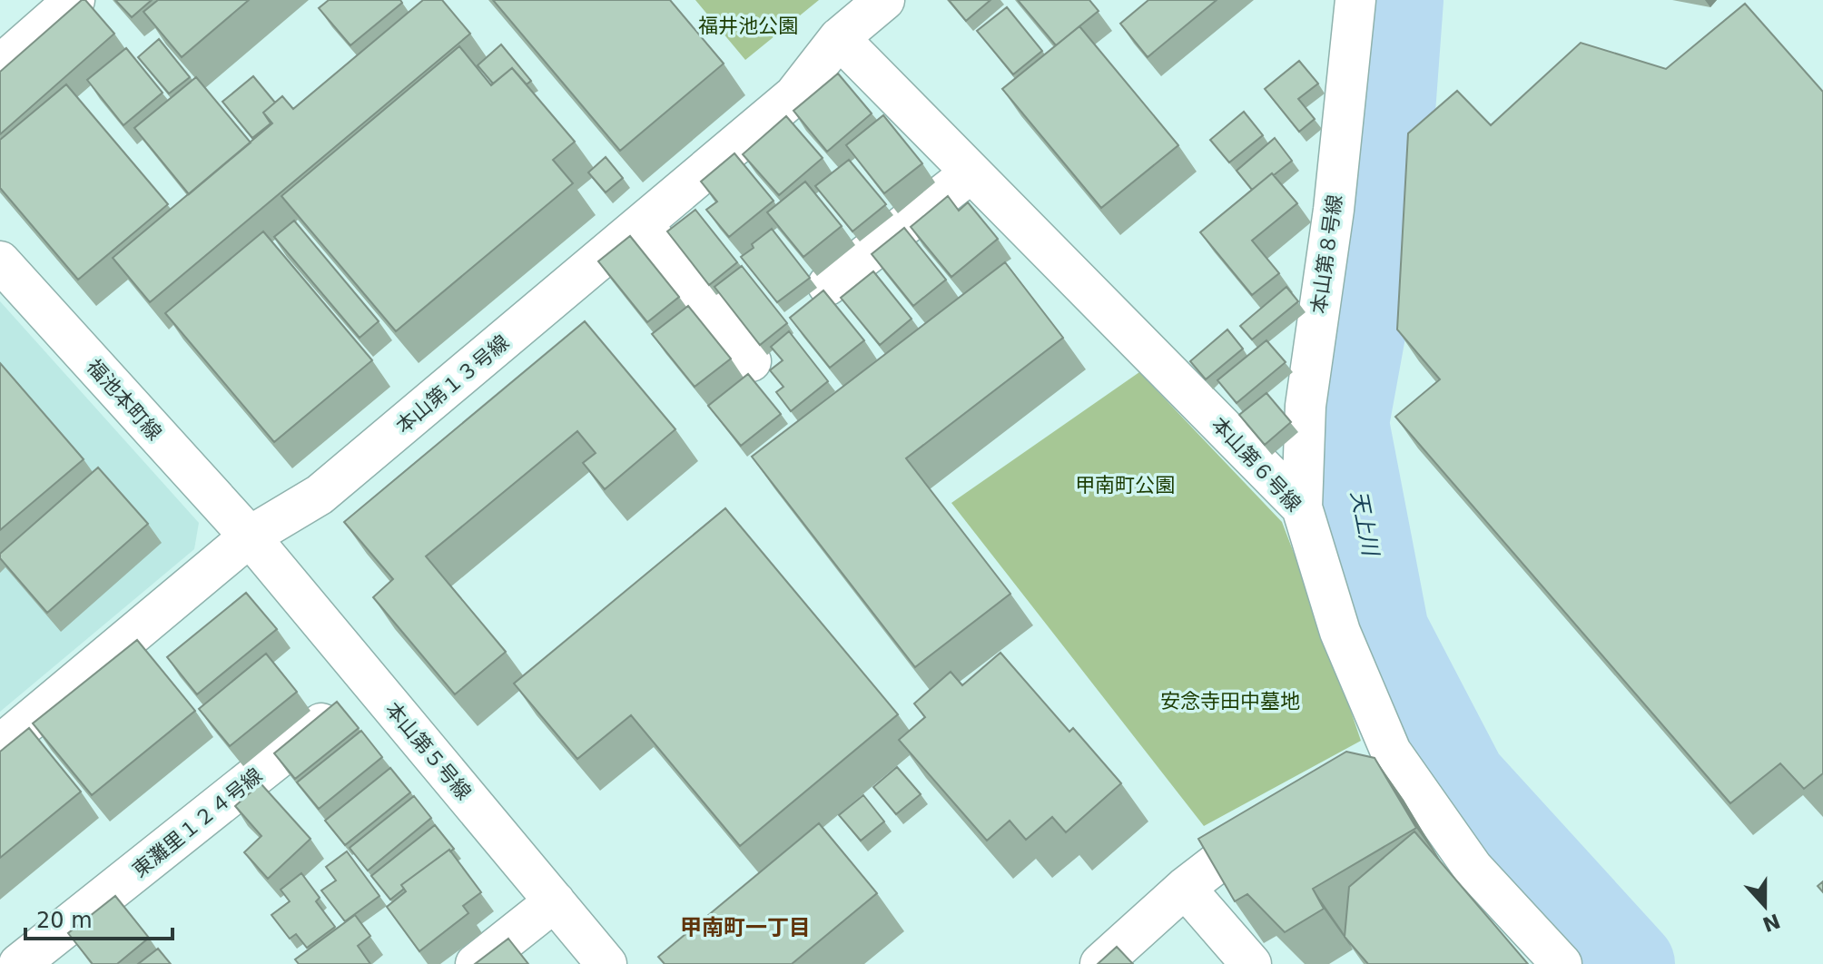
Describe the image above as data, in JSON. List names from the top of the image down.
{
  "streets": {
    "street": [
      "本山第８号線",
      "本山第１３号線",
      "福池本町線",
      "本山第６号線",
      "本山第５号線",
      "東灘里１２４号線"
    ]
  },
  "crossings": [
    ["本山第８号線", "本山第６号線"],
    ["本山第１３号線", "福池本町線"],
    ["本山第１３号線", "本山第６号線"],
    ["本山第１３号線", "本山第５号線"],
    ["福池本町線", "本山第５号線"]
  ],
  "districts": ["甲南町一丁目"],
  "water": ["天上川"],
  "parks": ["福井池公園", "甲南町公園", "安念寺田中墓地"],
  "scale_bar": "20 m",
  "north": "bottom"
}
